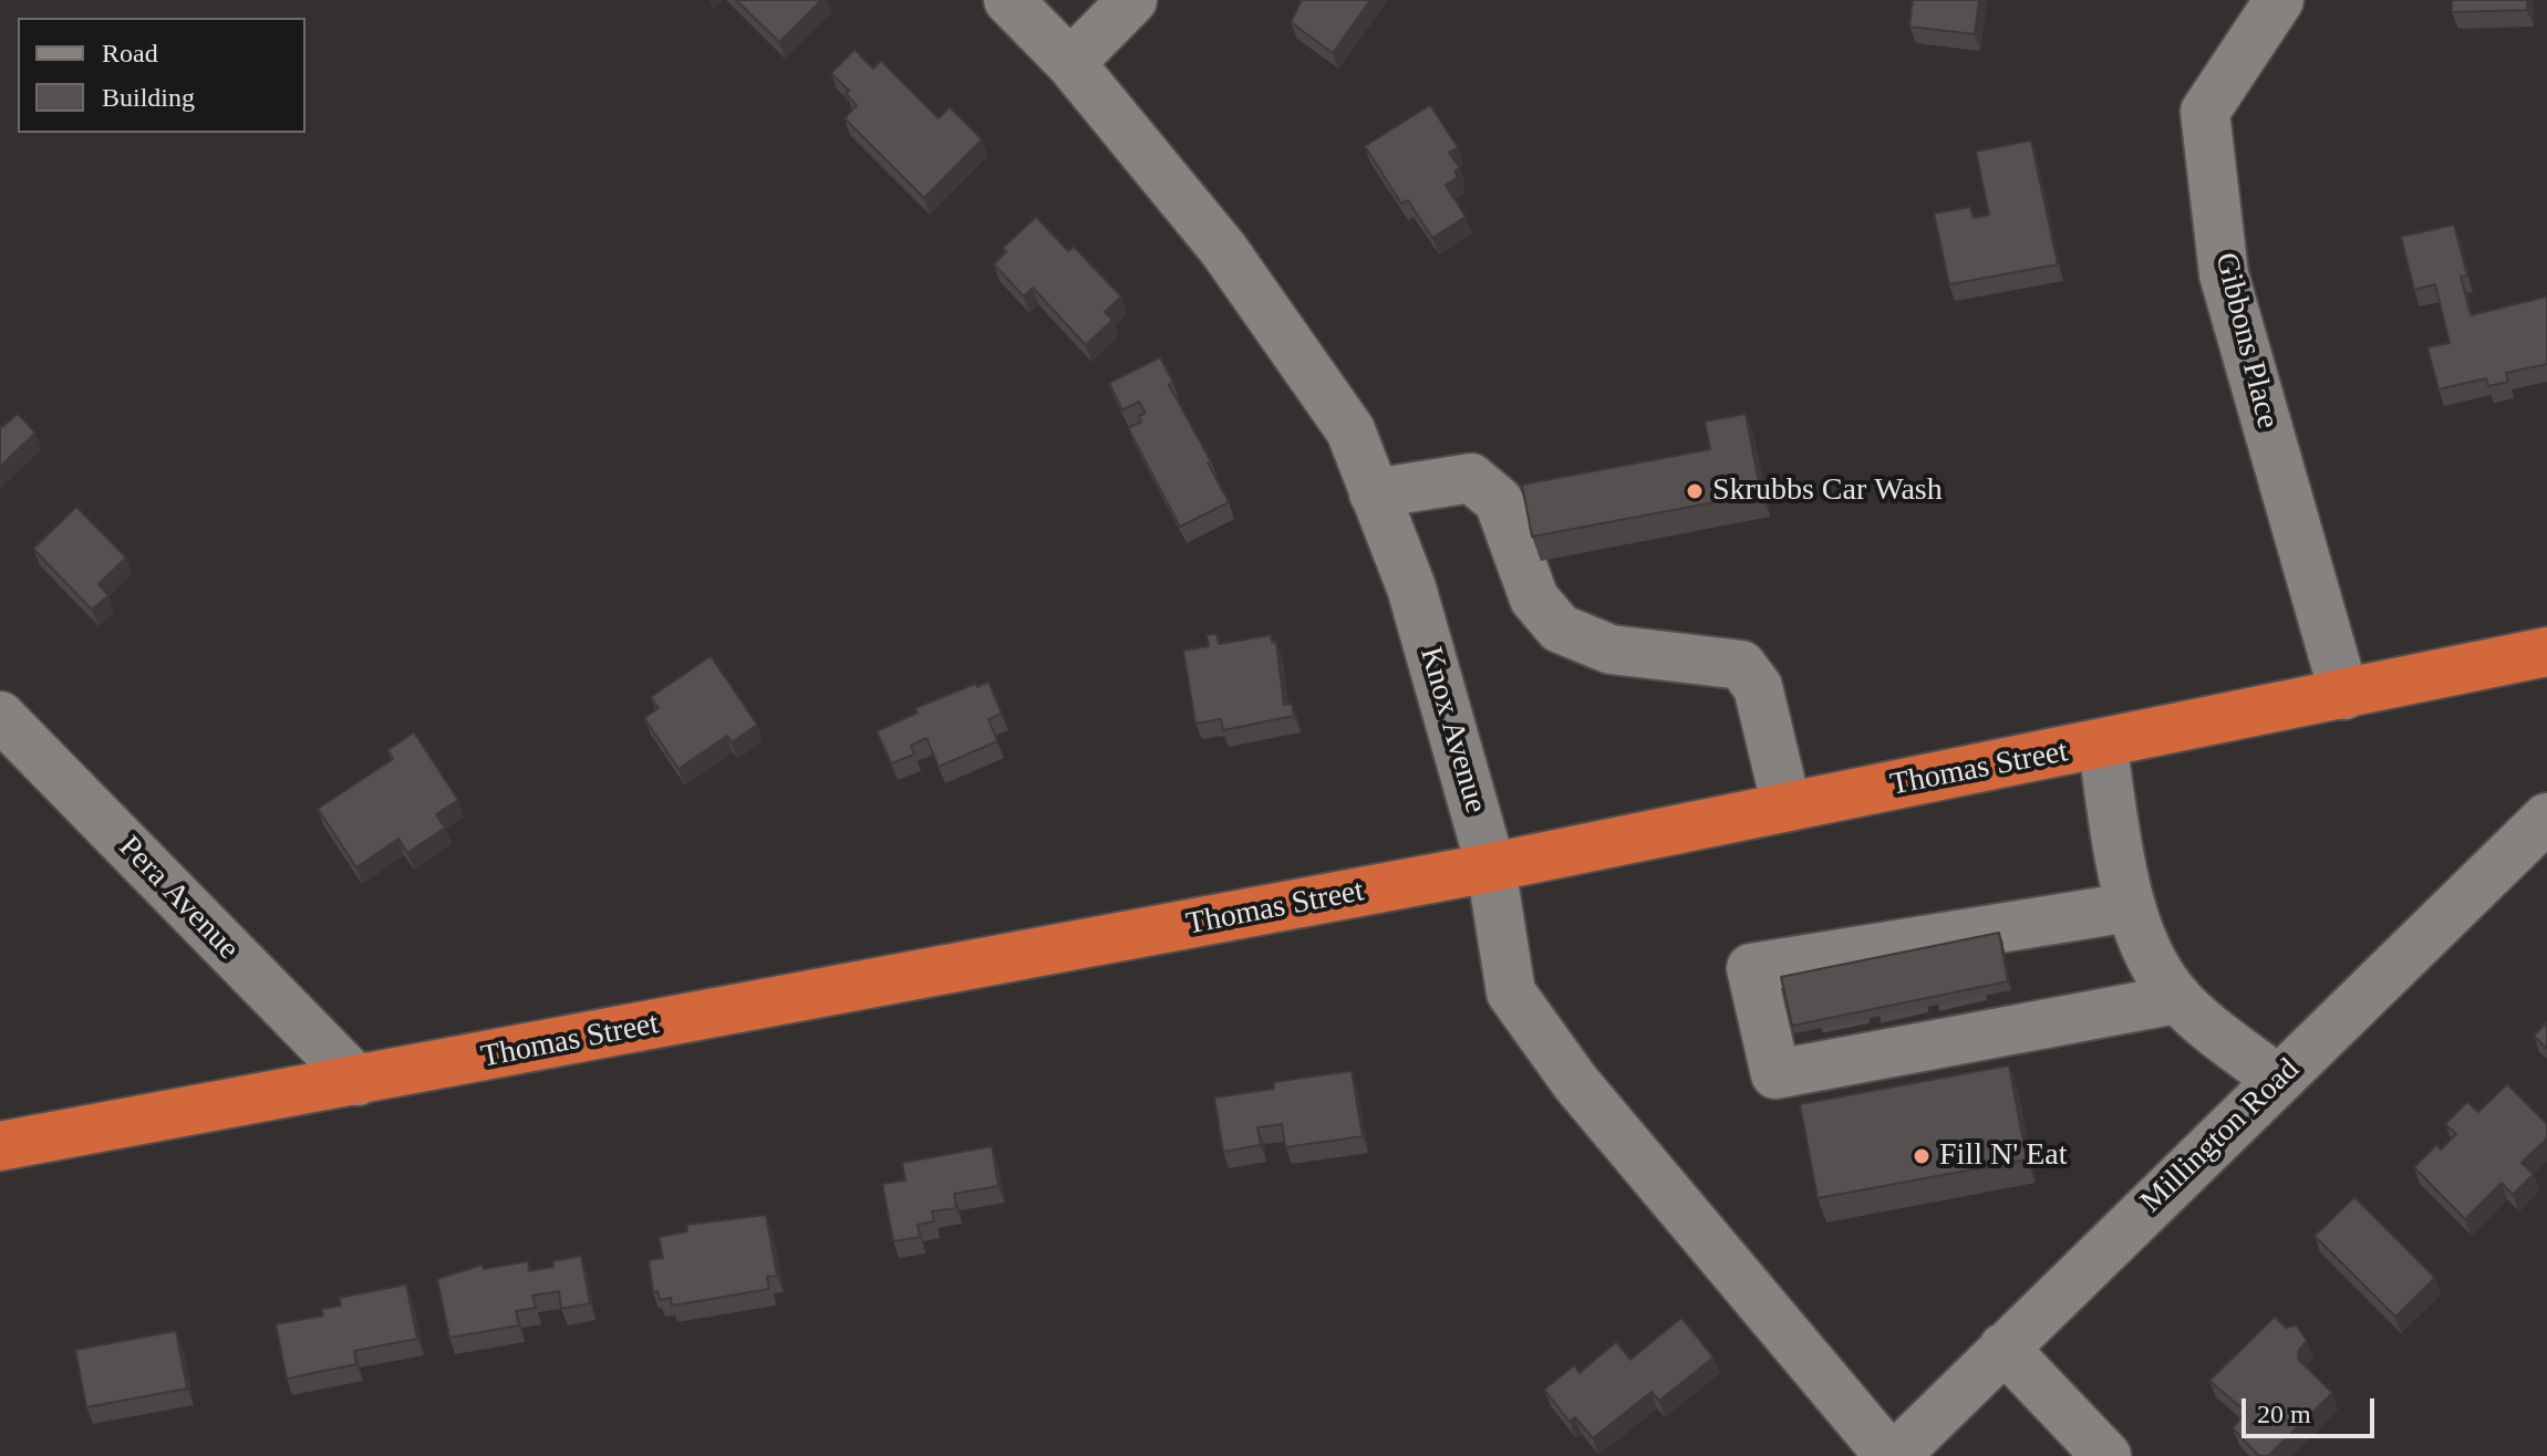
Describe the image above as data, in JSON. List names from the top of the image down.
{
  "streets": {
    "highway": ["Thomas Street"],
    "street": [
      "Gibbons Place",
      "Knox Avenue",
      "Pera Avenue",
      "Millington Road"
    ]
  },
  "crossings": [
    ["Gibbons Place", "Thomas Street"],
    ["Knox Avenue", "Thomas Street"],
    ["Knox Avenue", "Millington Road"],
    ["Thomas Street", "Pera Avenue"]
  ],
  "places": ["Skrubbs Car Wash", "Fill N' Eat"],
  "legend": ["Road", "Building"],
  "scale_bar": "20 m"
}
